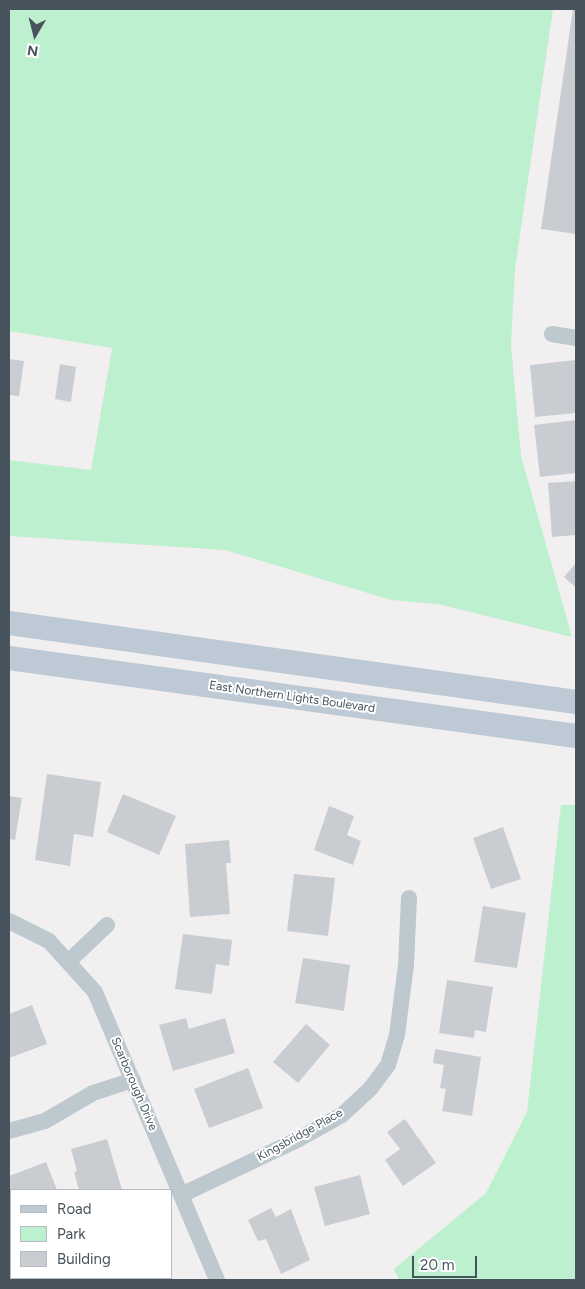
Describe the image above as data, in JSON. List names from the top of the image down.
{
  "streets": {
    "main road": ["East Northern Lights Boulevard"],
    "street": ["Scarborough Drive", "Kingsbridge Place"]
  },
  "crossings": [
    ["Scarborough Drive", "Kingsbridge Place"]
  ],
  "legend": ["Road", "Park", "Building"],
  "scale_bar": "20 m",
  "north": "bottom"
}
